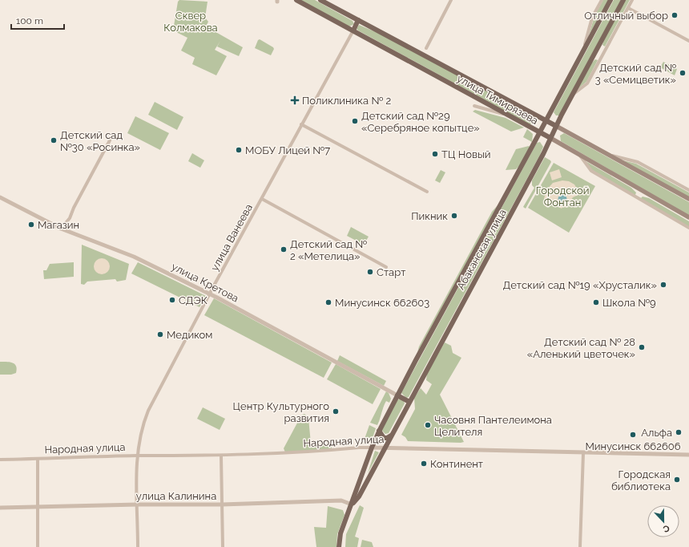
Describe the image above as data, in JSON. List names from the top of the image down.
{
  "streets": {
    "main road": ["улица Тимирязева", "Абаканская улица"],
    "street": [
      "улица Ванеева",
      "улица Кретова",
      "Народная улица",
      "улица Калинина"
    ]
  },
  "crossings": [
    ["улица Тимирязева", "улица Ванеева"],
    ["улица Тимирязева", "Абаканская улица"],
    ["улица Ванеева", "улица Кретова"],
    ["улица Ванеева", "Народная улица"],
    ["улица Ванеева", "улица Калинина"],
    ["Абаканская улица", "улица Кретова"],
    ["Абаканская улица", "Народная улица"],
    ["Абаканская улица", "улица Калинина"]
  ],
  "parks": ["Сквер Колмакова", "Городской Фонтан"],
  "places": {
    "other": [
      "Отличный выбор",
      "Детский сад № 3 «Семицветик»",
      "Детский сад №29 «Серебряное копытце»",
      "Детский сад №30 «Росинка»",
      "МОБУ Лицей №7",
      "ТЦ Новый",
      "Пикник",
      "Магазин",
      "Детский сад № 2 «Метелица»",
      "Старт",
      "Детский сад №19 «Хрусталик»",
      "СДЭК",
      "Минусинск 662603",
      "Школа №9",
      "Медиком",
      "Детский сад № 28 «Аленький цветочек»",
      "Центр Культурного развития",
      "Часовня Пантелеимона Целителя",
      "Альфа",
      "Минусинск 662606",
      "Континент",
      "Городская библиотека"
    ],
    "health": ["Поликлиника № 2"]
  },
  "scale_bar": "100 m",
  "north": "bottom"
}
